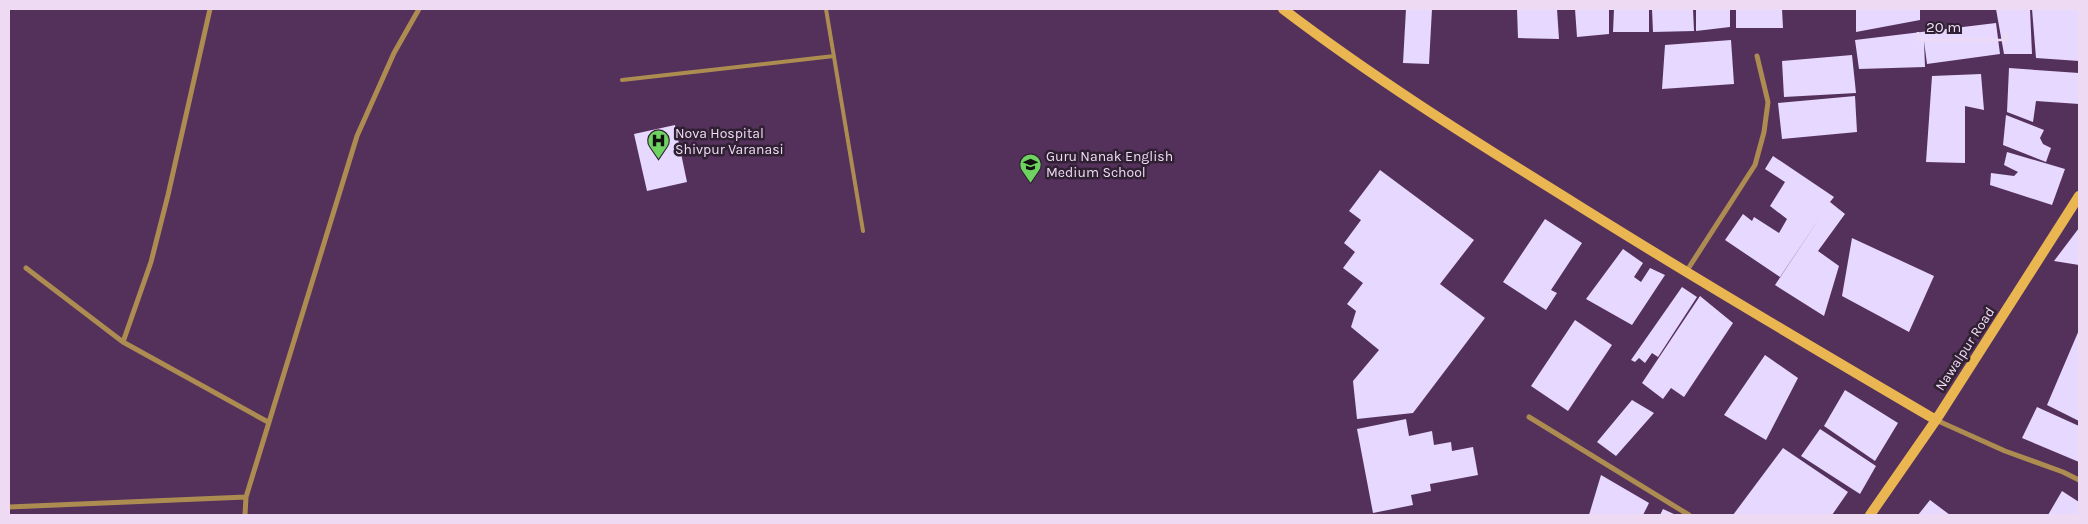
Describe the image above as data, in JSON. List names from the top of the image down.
{
  "streets": {
    "street": ["Nawalpur Road"]
  },
  "places": {
    "hospital": ["Nova Hospital Shivpur Varanasi"],
    "school or university": ["Guru Nanak English Medium School"]
  },
  "scale_bar": "20 m"
}
